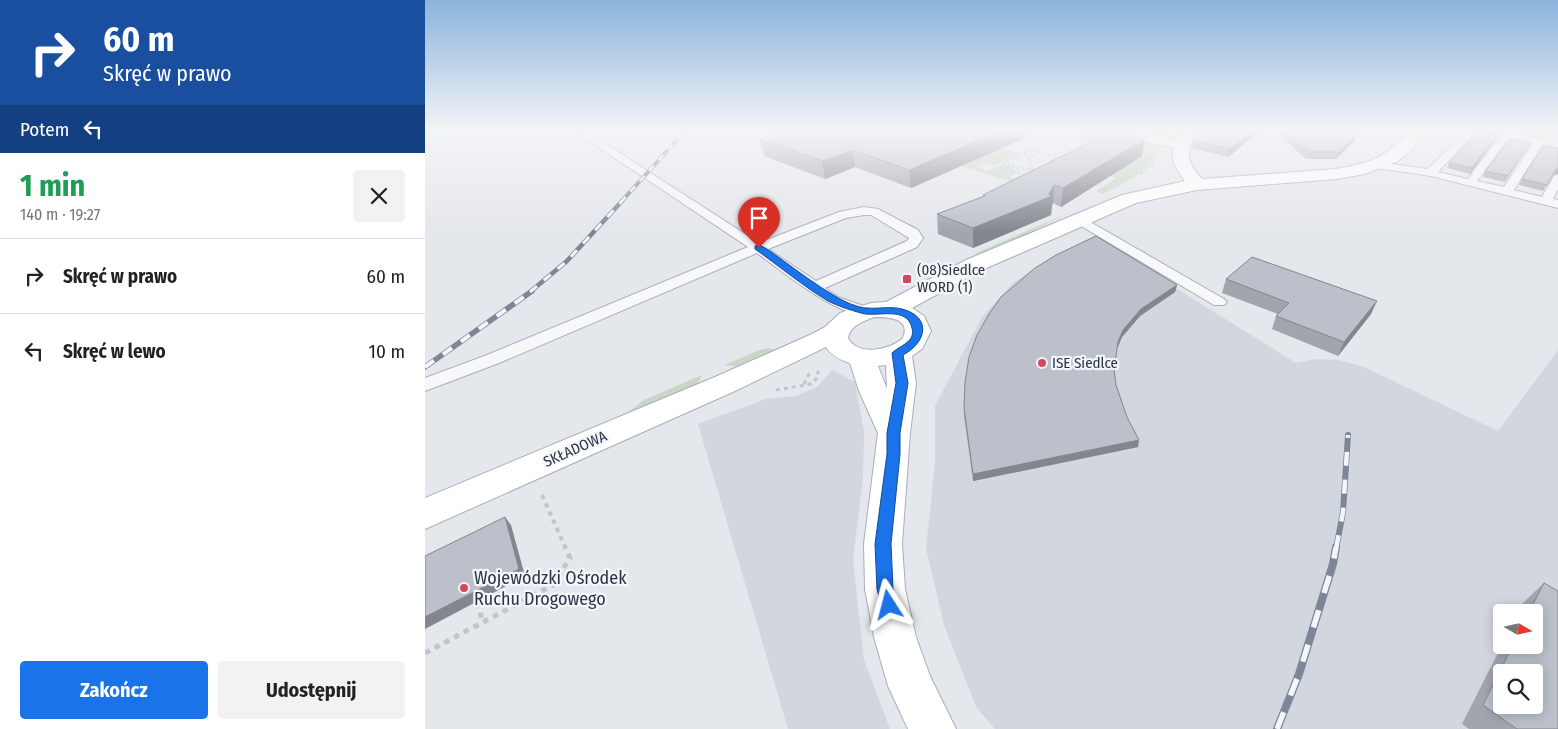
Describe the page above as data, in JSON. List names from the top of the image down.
{
  "streets": {
    "main road": ["SKŁADOWA"]
  },
  "places": {
    "transit": ["(08)Siedlce WORD (1)"],
    "other": ["ISE Siedlce", "Wojewódzki Ośrodek Ruchu Drogowego"]
  },
  "north": "right",
  "page": {
    "turn": ["60 m", "Skręć w prawo"],
    "then": "Potem",
    "heading": ["1 min", "140 m · 19:27"],
    "list": [
      {
        "name": "Skręć w prawo",
        "value": "60 m"
      },
      {
        "name": "Skręć w lewo",
        "value": "10 m"
      }
    ],
    "buttons": ["Zakończ", "Udostępnij"]
  }
}
